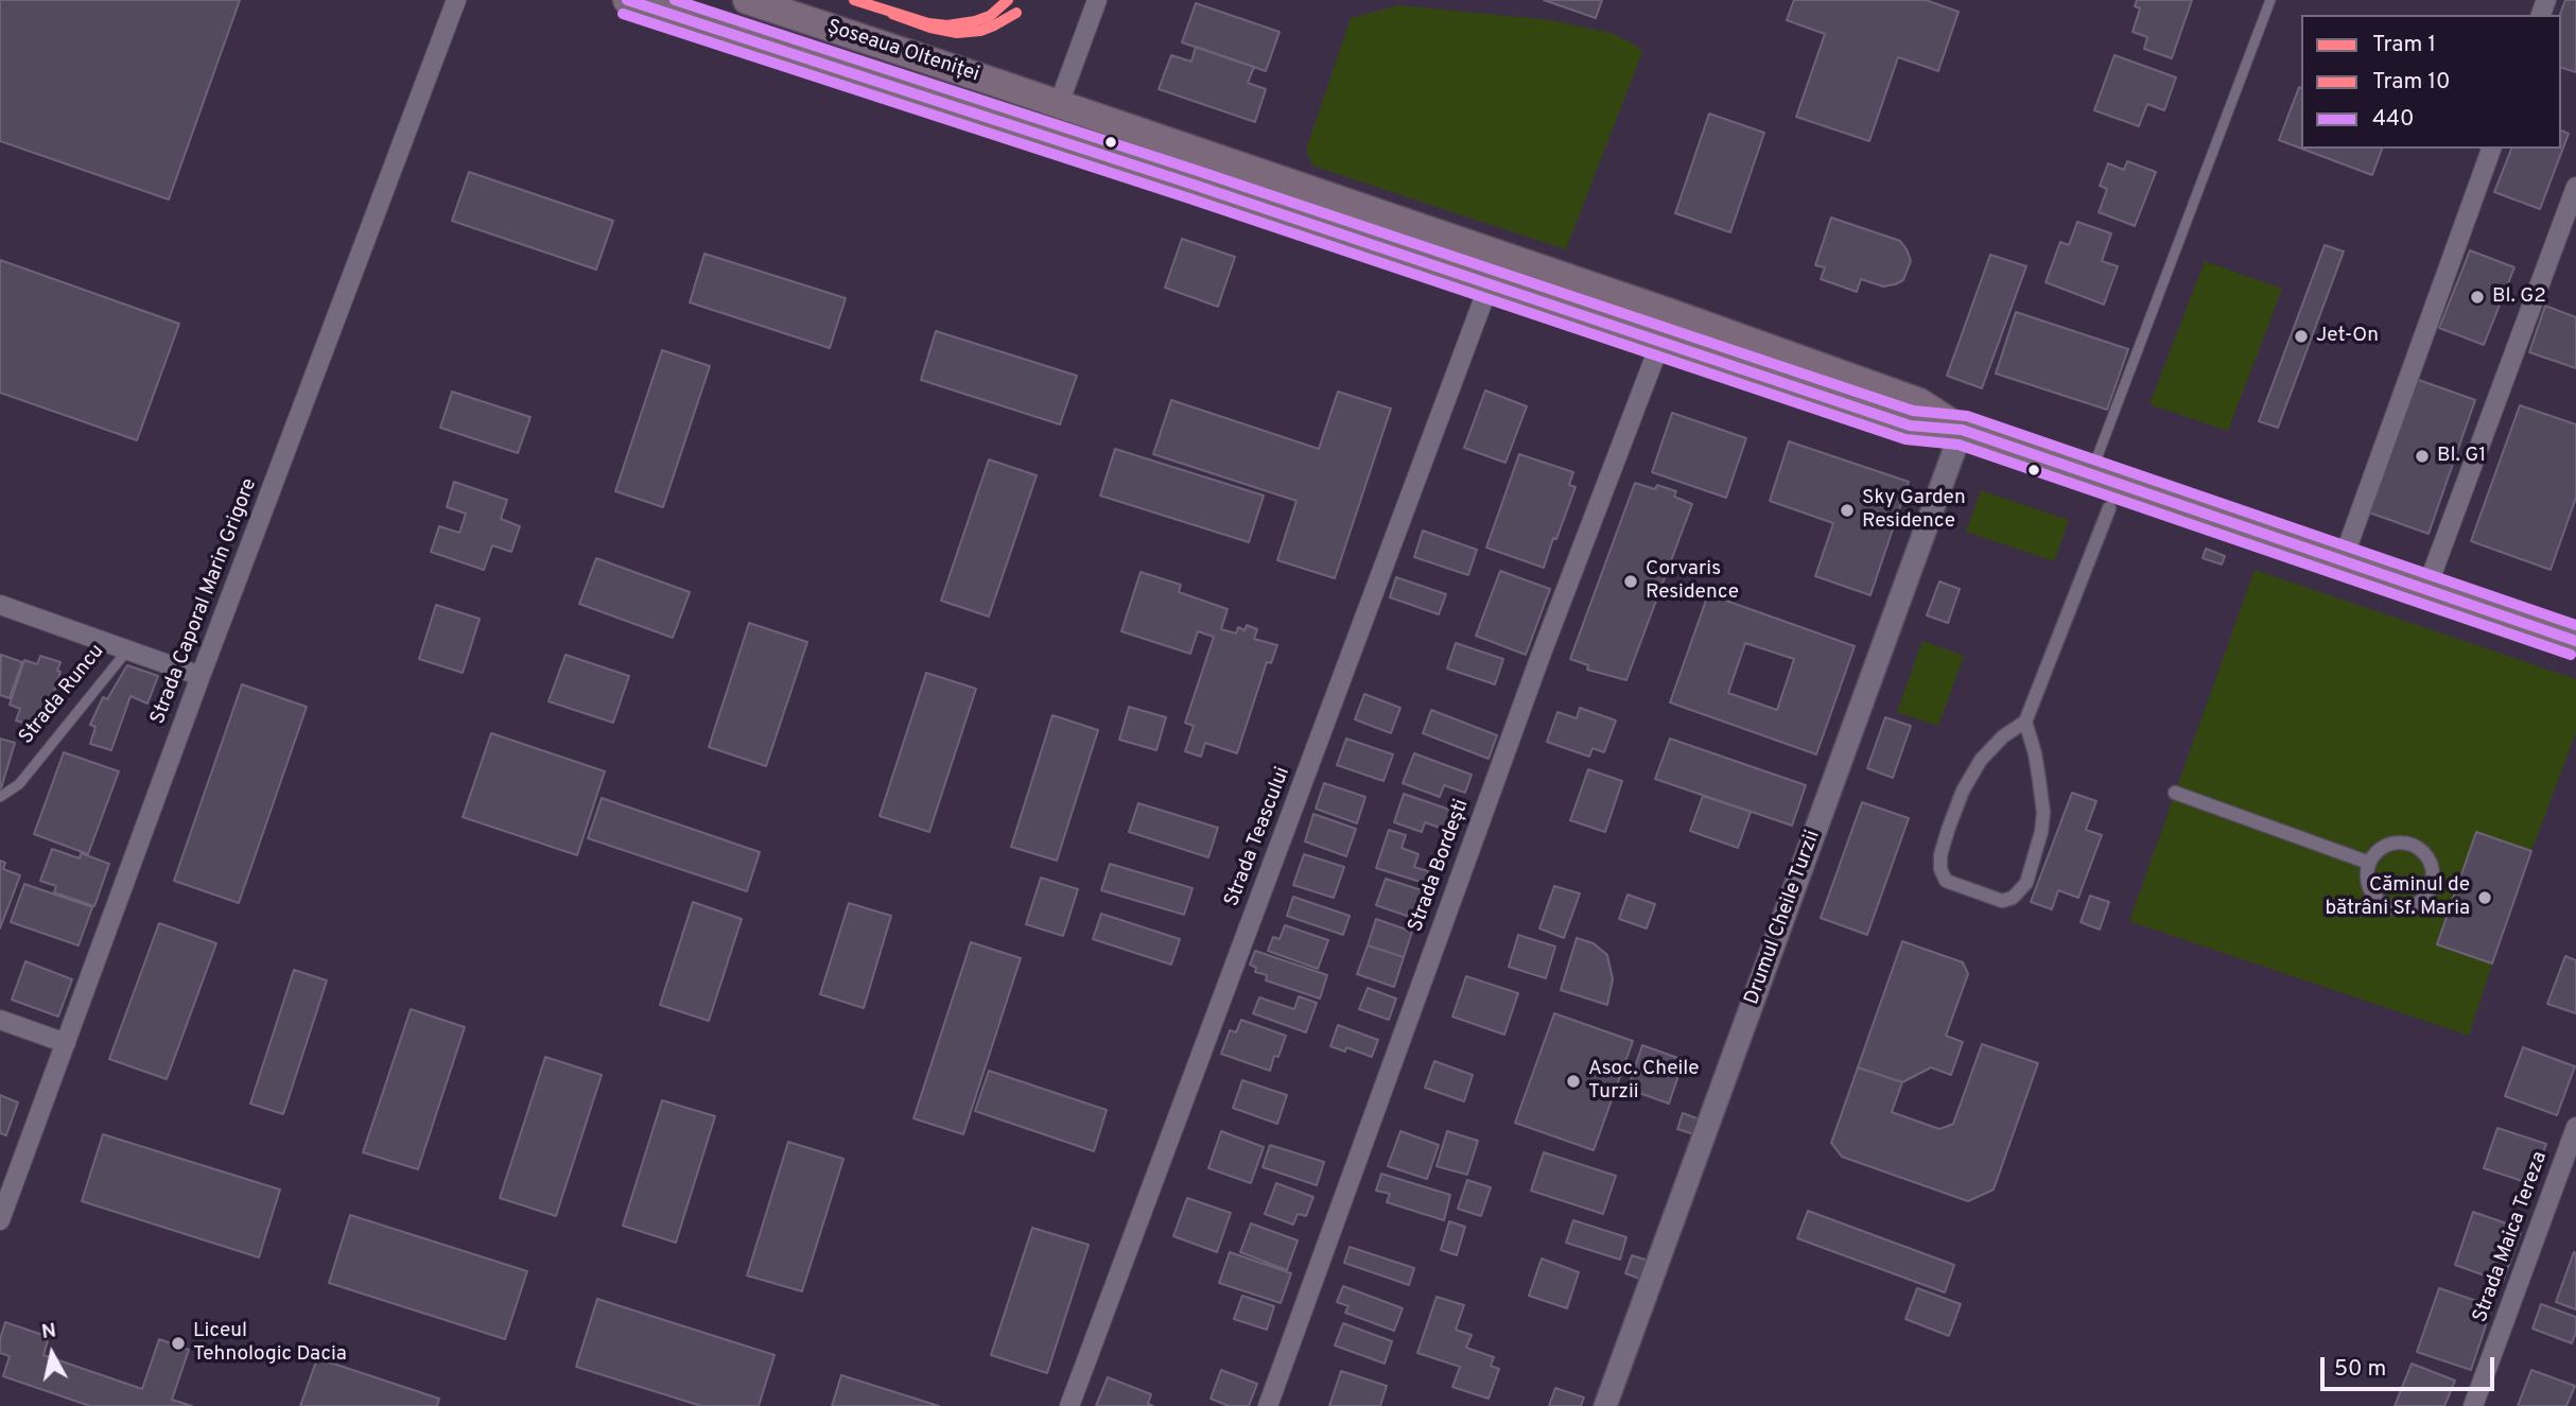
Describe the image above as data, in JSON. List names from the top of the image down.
{
  "streets": {
    "main road": ["Șoseaua Olteniței"],
    "street": [
      "Strada Caporal Marin Grigore",
      "Strada Runcu",
      "Strada Teascului",
      "Strada Bordești",
      "Drumul Cheile Turzii",
      "Strada Maica Tereza"
    ]
  },
  "crossings": [
    ["Șoseaua Olteniței", "Strada Teascului"],
    ["Șoseaua Olteniței", "Strada Bordești"],
    ["Șoseaua Olteniței", "Drumul Cheile Turzii"],
    ["Strada Caporal Marin Grigore", "Strada Runcu"]
  ],
  "places": [
    "Bl. G2",
    "Jet-On",
    "Bl. G1",
    "Sky Garden Residence",
    "Corvaris Residence",
    "Căminul de bătrâni Sf. Maria",
    "Asoc. Cheile Turzii",
    "Liceul Tehnologic Dacia"
  ],
  "lines": ["tram line 1", "transit line 440", "tram line 10"],
  "legend": ["Tram 1", "Tram 10", "440"],
  "scale_bar": "50 m",
  "north": "top"
}
